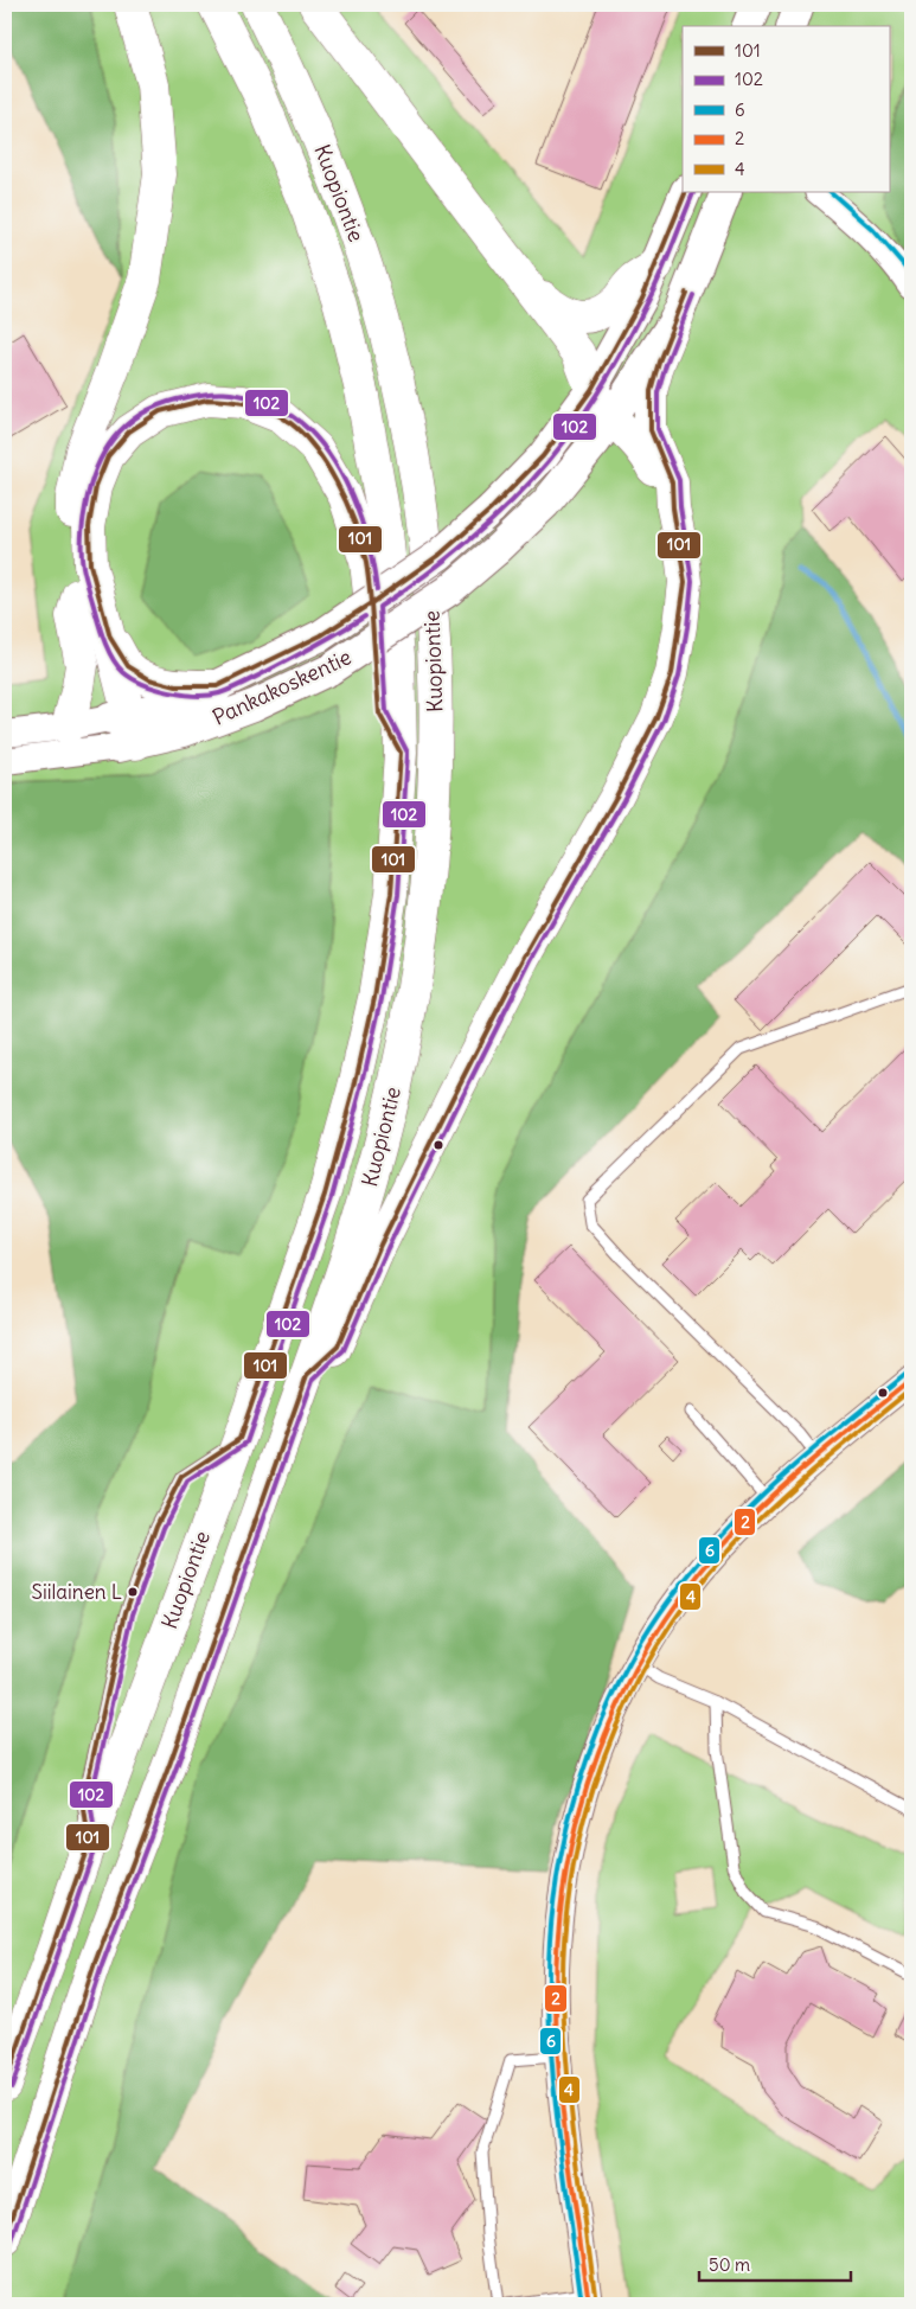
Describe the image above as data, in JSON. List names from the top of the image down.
{
  "streets": {
    "highway": ["Kuopiontie"],
    "main road": ["Pankakoskentie"]
  },
  "places": ["Siilainen L"],
  "lines": [
    "transit line 101",
    "transit line 6",
    "transit line 102",
    "transit line 2",
    "transit line 4"
  ],
  "legend": [
    "101",
    "102",
    "6",
    "2",
    "4"
  ],
  "scale_bar": "50 m"
}
